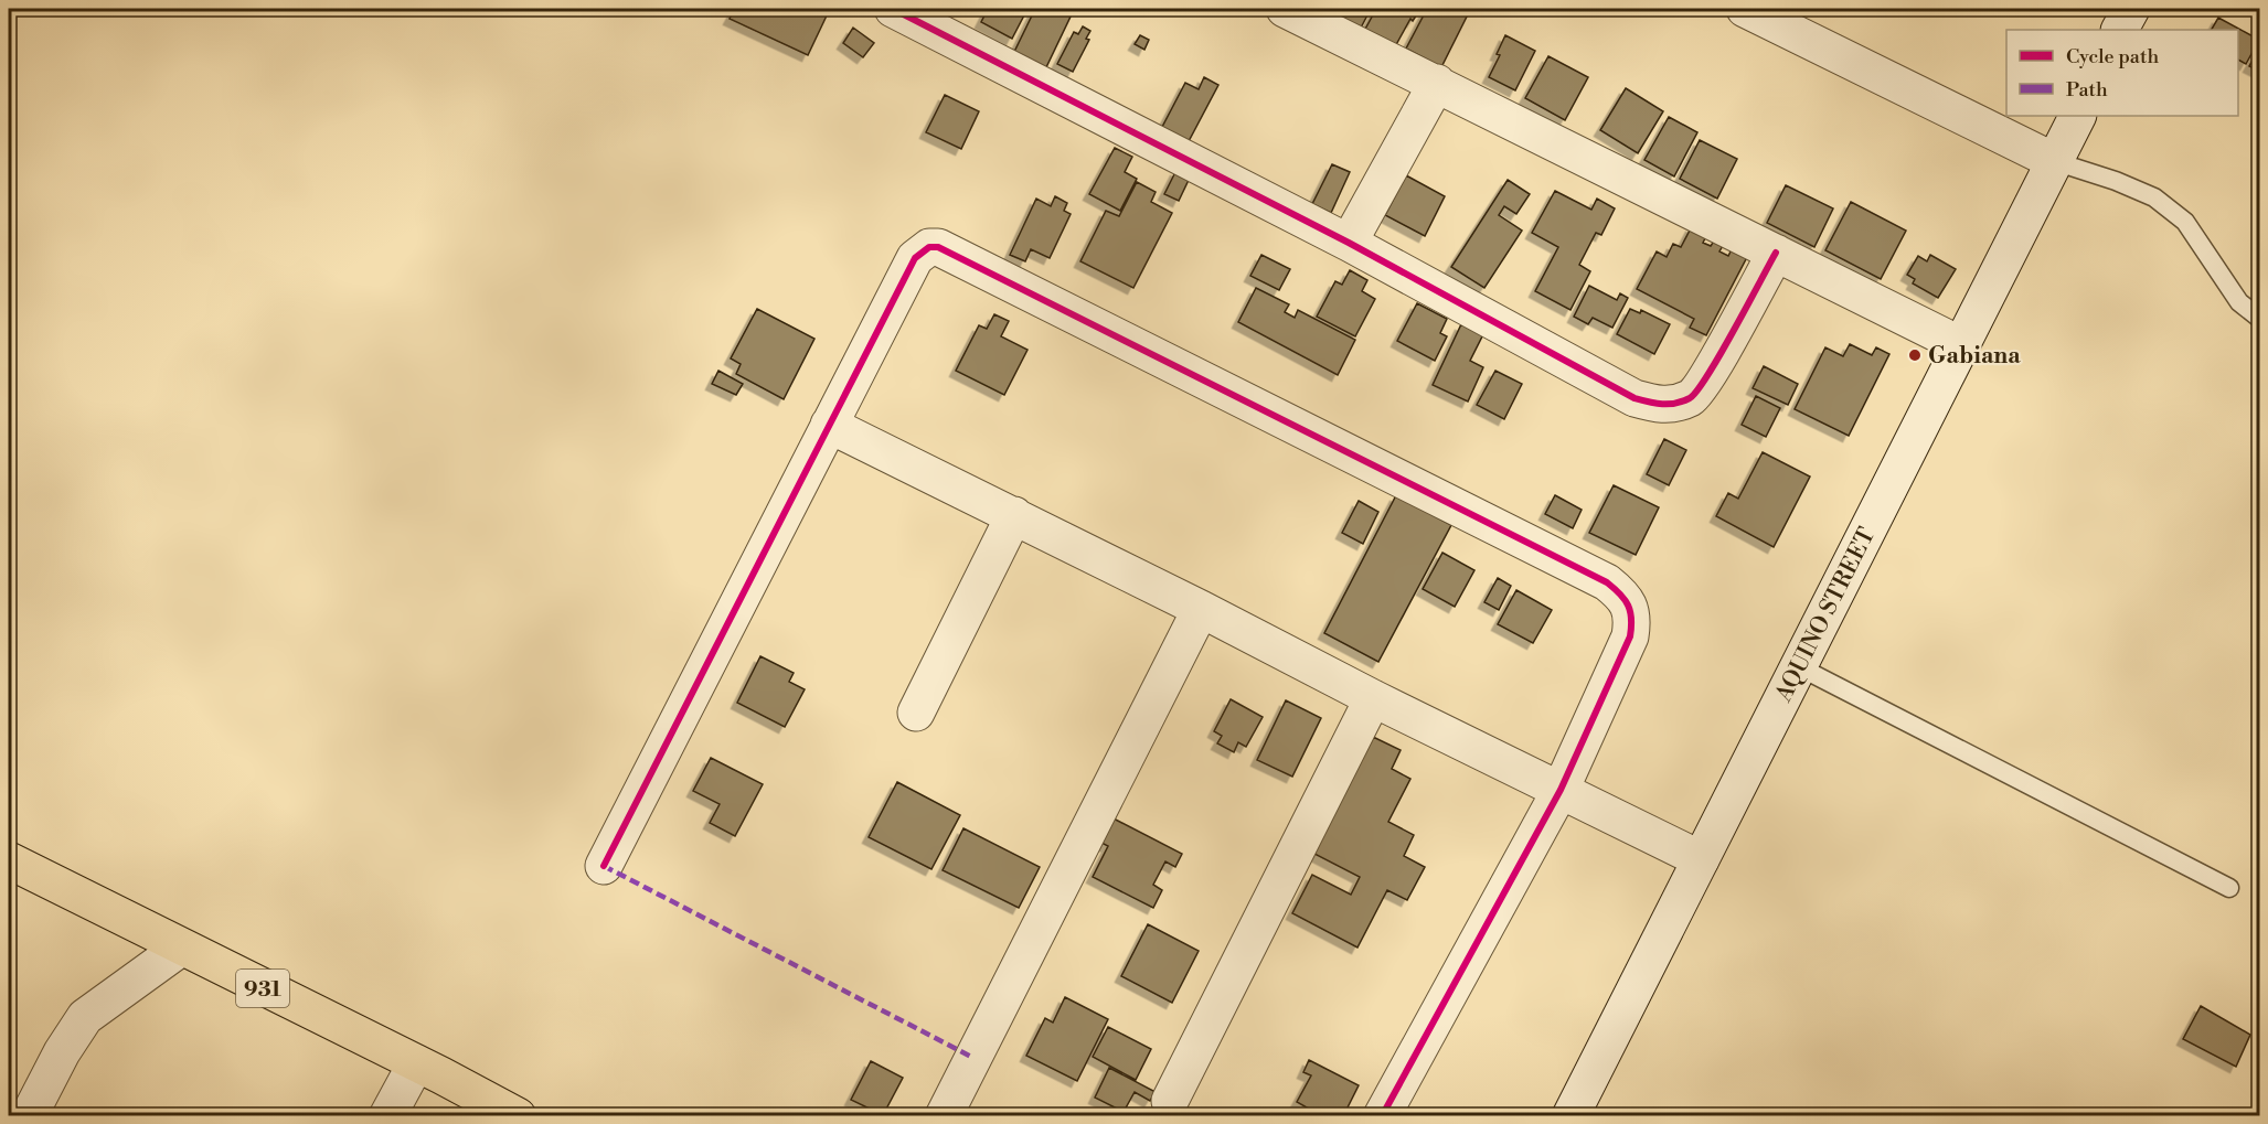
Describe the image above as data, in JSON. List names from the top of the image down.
{
  "streets": {
    "highway": ["931"],
    "street": ["AQUINO STREET"]
  },
  "places": ["Gabiana"],
  "legend": ["Cycle path", "Path"]
}
